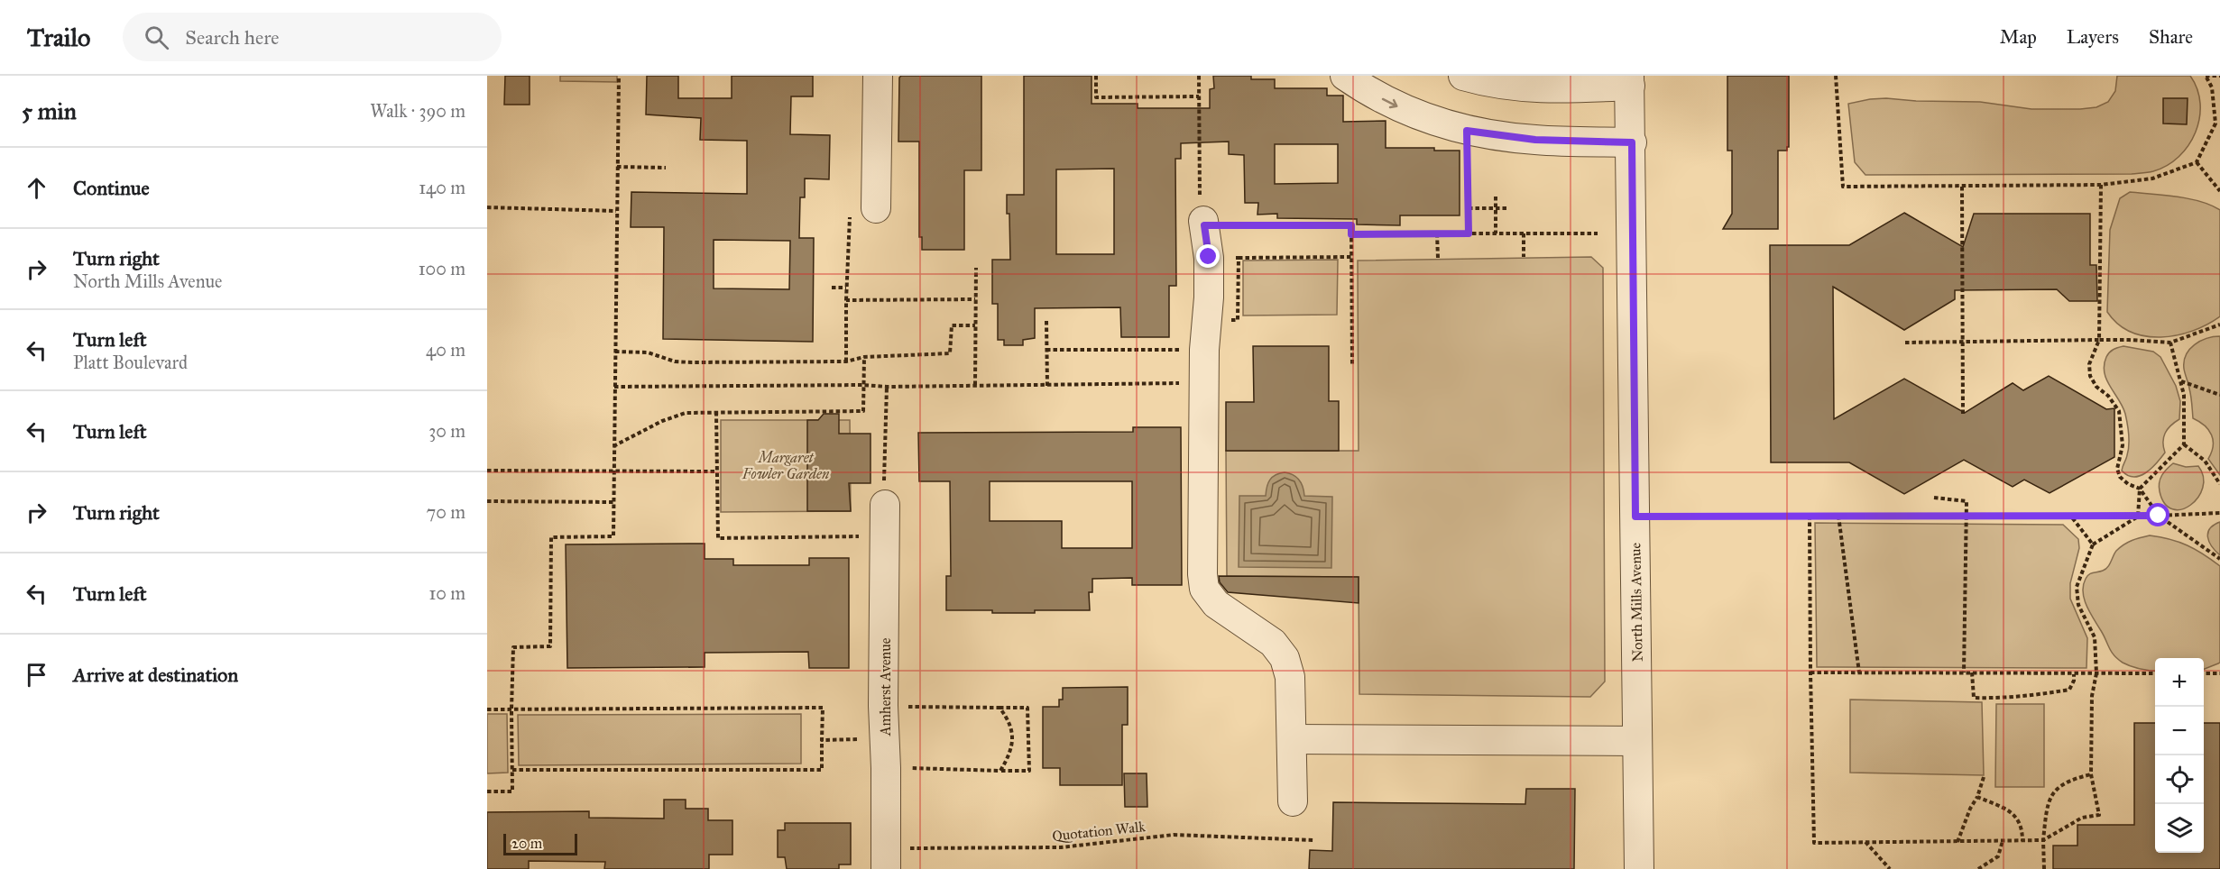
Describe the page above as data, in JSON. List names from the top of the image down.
{
  "streets": {
    "street": ["North Mills Avenue", "Amherst Avenue"],
    "path": ["Quotation Walk"]
  },
  "crossings": [
    ["Amherst Avenue", "Quotation Walk"]
  ],
  "parks": ["Margaret Fowler Garden"],
  "scale_bar": "20 m",
  "page": {
    "header": "Trailo",
    "search": "Search here",
    "nav": ["Map", "Layers", "Share"],
    "heading": ["5 min", "Walk · 390 m"],
    "list": [
      ["Continue", "140 m"],
      ["Turn right", "North Mills Avenue", "100 m"],
      ["Turn left", "Platt Boulevard", "40 m"],
      ["Turn left", "30 m"],
      ["Turn right", "70 m"],
      ["Turn left", "10 m"],
      "Arrive at destination"
    ],
    "map_buttons": ["+", "−"],
    "scale": "20 m"
  }
}
